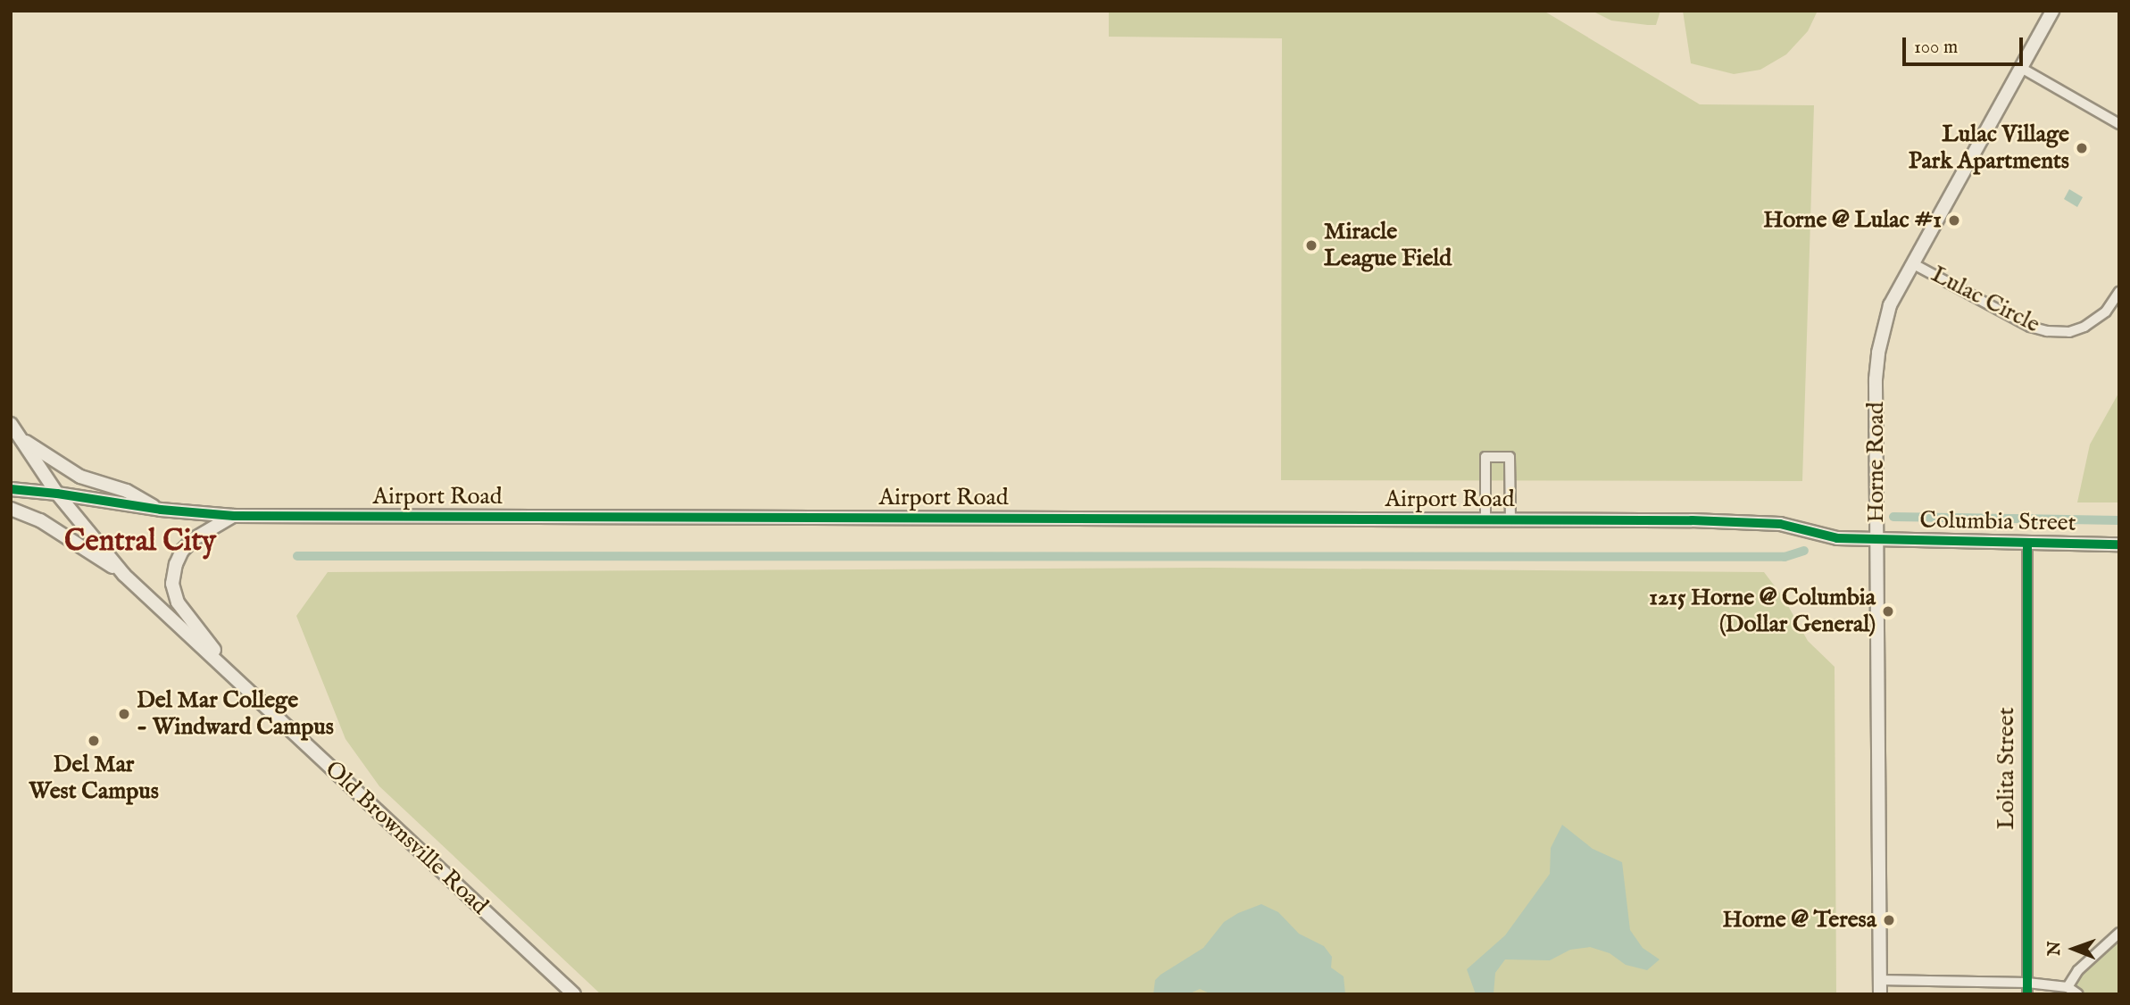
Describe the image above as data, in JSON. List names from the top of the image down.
{
  "streets": {
    "main road": [
      "Horne Road",
      "Airport Road",
      "Columbia Street",
      "Old Brownsville Road"
    ],
    "street": ["Lulac Circle", "Lolita Street"]
  },
  "crossings": [
    ["Lulac Circle", "Horne Road"],
    ["Horne Road", "Airport Road"],
    ["Horne Road", "Columbia Street"],
    ["Airport Road", "Columbia Street"],
    ["Airport Road", "Old Brownsville Road"],
    ["Columbia Street", "Lolita Street"]
  ],
  "districts": ["Central City"],
  "places": [
    "Lulac Village Park Apartments",
    "Horne @ Lulac #1",
    "Miracle League Field",
    "1215 Horne @ Columbia (Dollar General)",
    "Del Mar College - Windward Campus",
    "Del Mar West Campus",
    "Horne @ Teresa"
  ],
  "scale_bar": "100 m",
  "north": "left"
}
